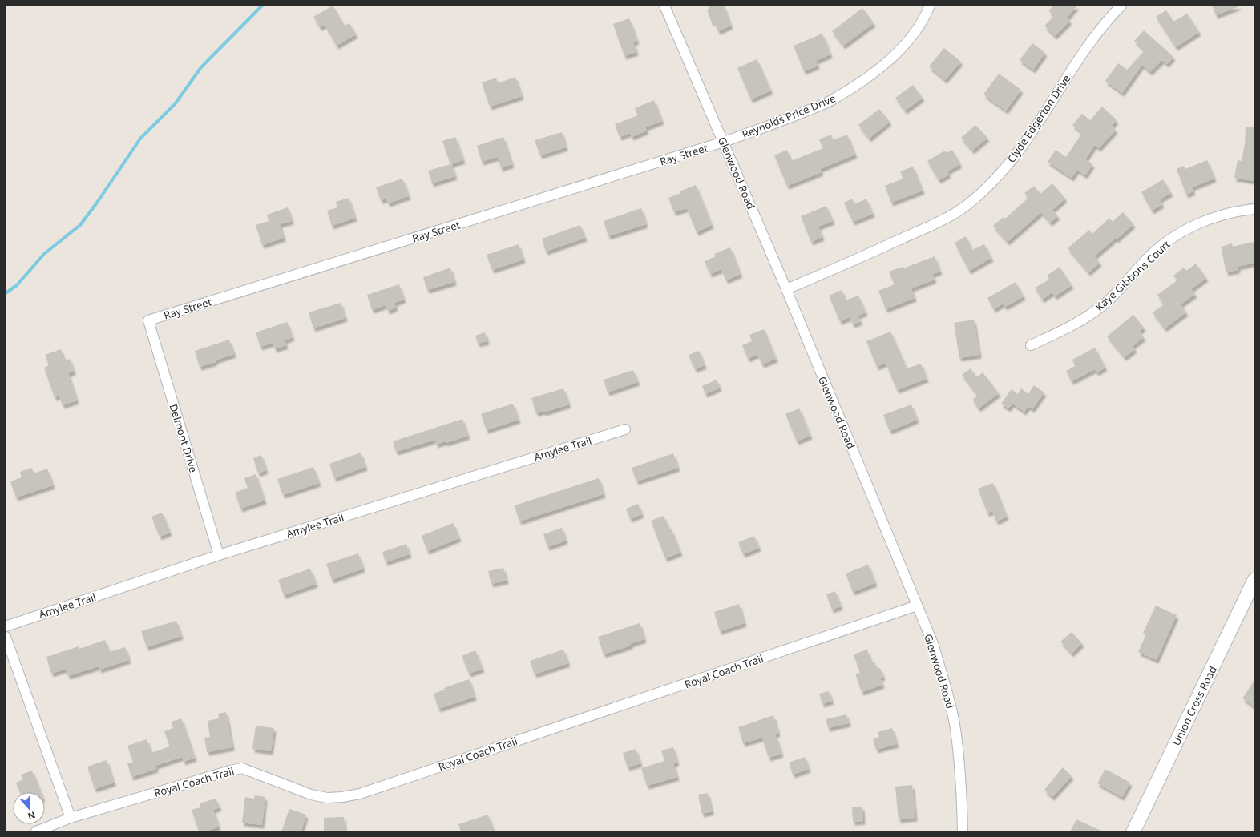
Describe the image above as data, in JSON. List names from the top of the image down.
{
  "streets": {
    "main road": ["Union Cross Road"],
    "street": [
      "Reynolds Price Drive",
      "Clyde Edgerton Drive",
      "Ray Street",
      "Glenwood Road",
      "Kaye Gibbons Court",
      "Delmont Drive",
      "Amylee Trail",
      "Royal Coach Trail"
    ]
  },
  "crossings": [
    ["Reynolds Price Drive", "Ray Street"],
    ["Reynolds Price Drive", "Glenwood Road"],
    ["Clyde Edgerton Drive", "Glenwood Road"],
    ["Ray Street", "Glenwood Road"],
    ["Ray Street", "Delmont Drive"],
    ["Glenwood Road", "Royal Coach Trail"],
    ["Delmont Drive", "Amylee Trail"]
  ],
  "north": "bottom"
}
